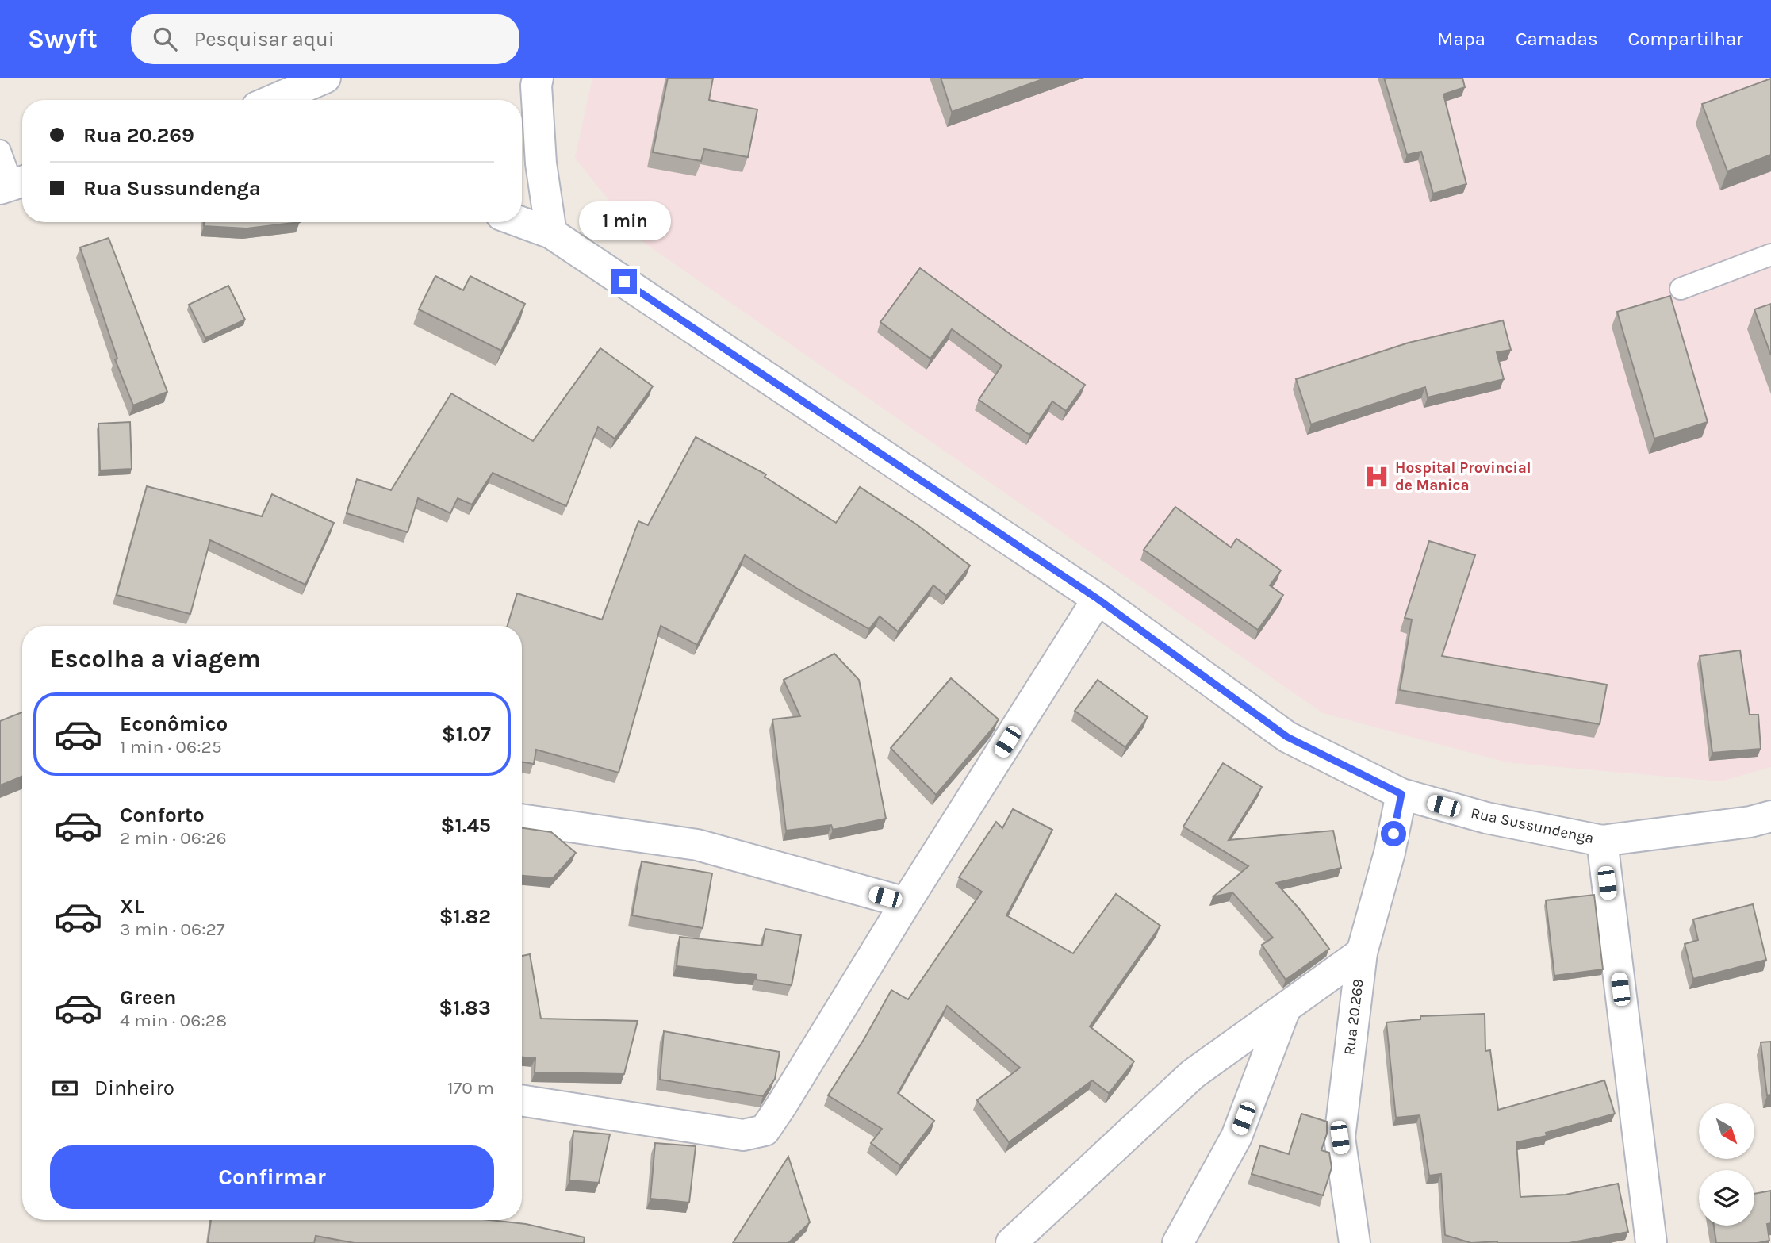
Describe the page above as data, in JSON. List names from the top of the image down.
{
  "streets": {
    "street": ["Rua Sussundenga", "Rua 20.269"]
  },
  "crossings": [
    ["Rua Sussundenga", "Rua 20.269"]
  ],
  "places": {
    "hospital": ["Hospital Provincial de Manica"]
  },
  "north": "bottom right",
  "page": {
    "header": "Swyft",
    "search": "Pesquisar aqui",
    "nav": ["Mapa", "Camadas", "Compartilhar"],
    "banner": ["Rua 20.269", "Rua Sussundenga"],
    "bubble": "1 min",
    "heading": "Escolha a viagem",
    "list": [
      {
        "name": "Econômico",
        "note": "1 min · 06:25",
        "value": "$1.07"
      },
      {
        "name": "Conforto",
        "note": "2 min · 06:26",
        "value": "$1.45"
      },
      {
        "name": "XL",
        "note": "3 min · 06:27",
        "value": "$1.82"
      },
      {
        "name": "Green",
        "note": "4 min · 06:28",
        "value": "$1.83"
      }
    ],
    "pay": ["Dinheiro", "170 m"],
    "buttons": "Confirmar"
  }
}
